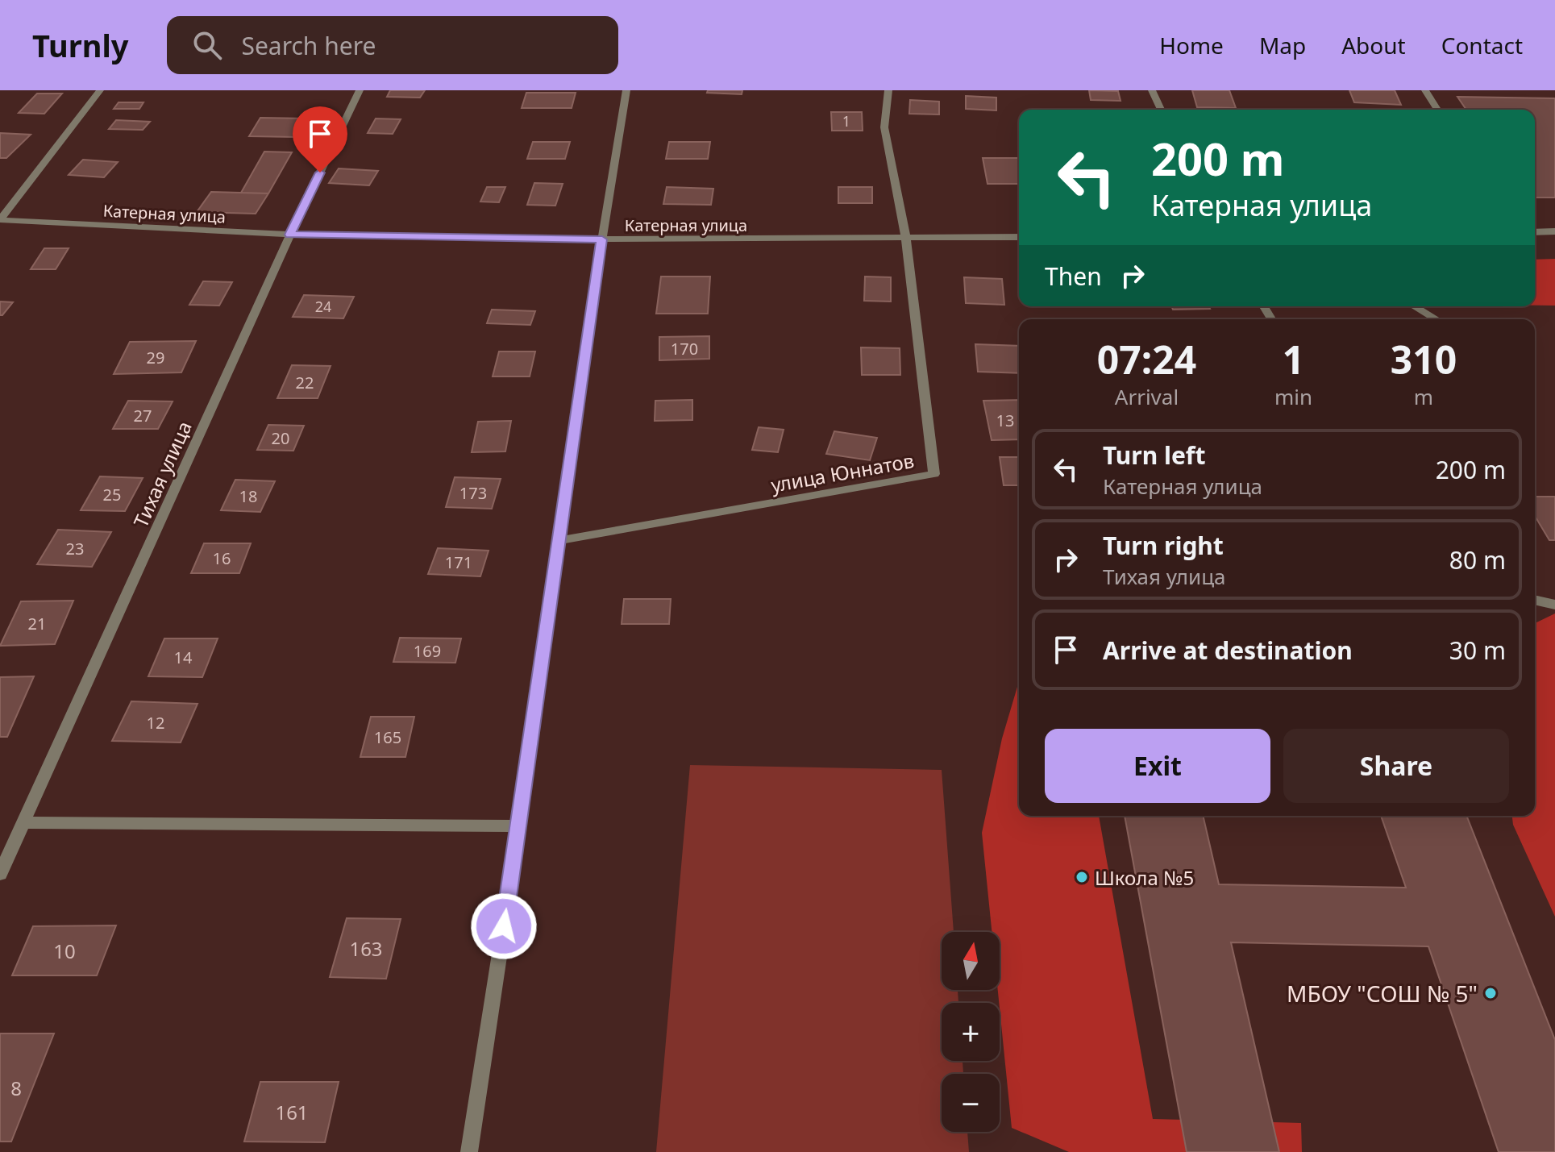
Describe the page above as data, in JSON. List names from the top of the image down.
{
  "streets": {
    "street": ["Катерная улица", "улица Юннатов", "Тихая улица"]
  },
  "crossings": [
    ["Катерная улица", "улица Юннатов"],
    ["Катерная улица", "Тихая улица"]
  ],
  "places": ["Школа №5", "МБОУ \"СОШ № 5\""],
  "house_numbers": [
    "1",
    "24",
    "170",
    "29",
    "22",
    "27",
    "13",
    "20",
    "173",
    "25",
    "18",
    "23",
    "16",
    "171",
    "21",
    "169",
    "14",
    "12",
    "165",
    "163",
    "10",
    "8",
    "161"
  ],
  "north": "top",
  "page": {
    "header": "Turnly",
    "search": "Search here",
    "nav": [
      "Home",
      "Map",
      "About",
      "Contact"
    ],
    "turn": ["200 m", "Катерная улица"],
    "then": "Then",
    "eta": [
      "07:24",
      "Arrival",
      "1",
      "min",
      "310",
      "m"
    ],
    "list": [
      {
        "name": "Turn left",
        "note": "Катерная улица",
        "value": "200 m"
      },
      {
        "name": "Turn right",
        "note": "Тихая улица",
        "value": "80 m"
      },
      {
        "name": "Arrive at destination",
        "value": "30 m"
      }
    ],
    "buttons": ["Exit", "Share"],
    "map_buttons": ["+", "−"]
  }
}
